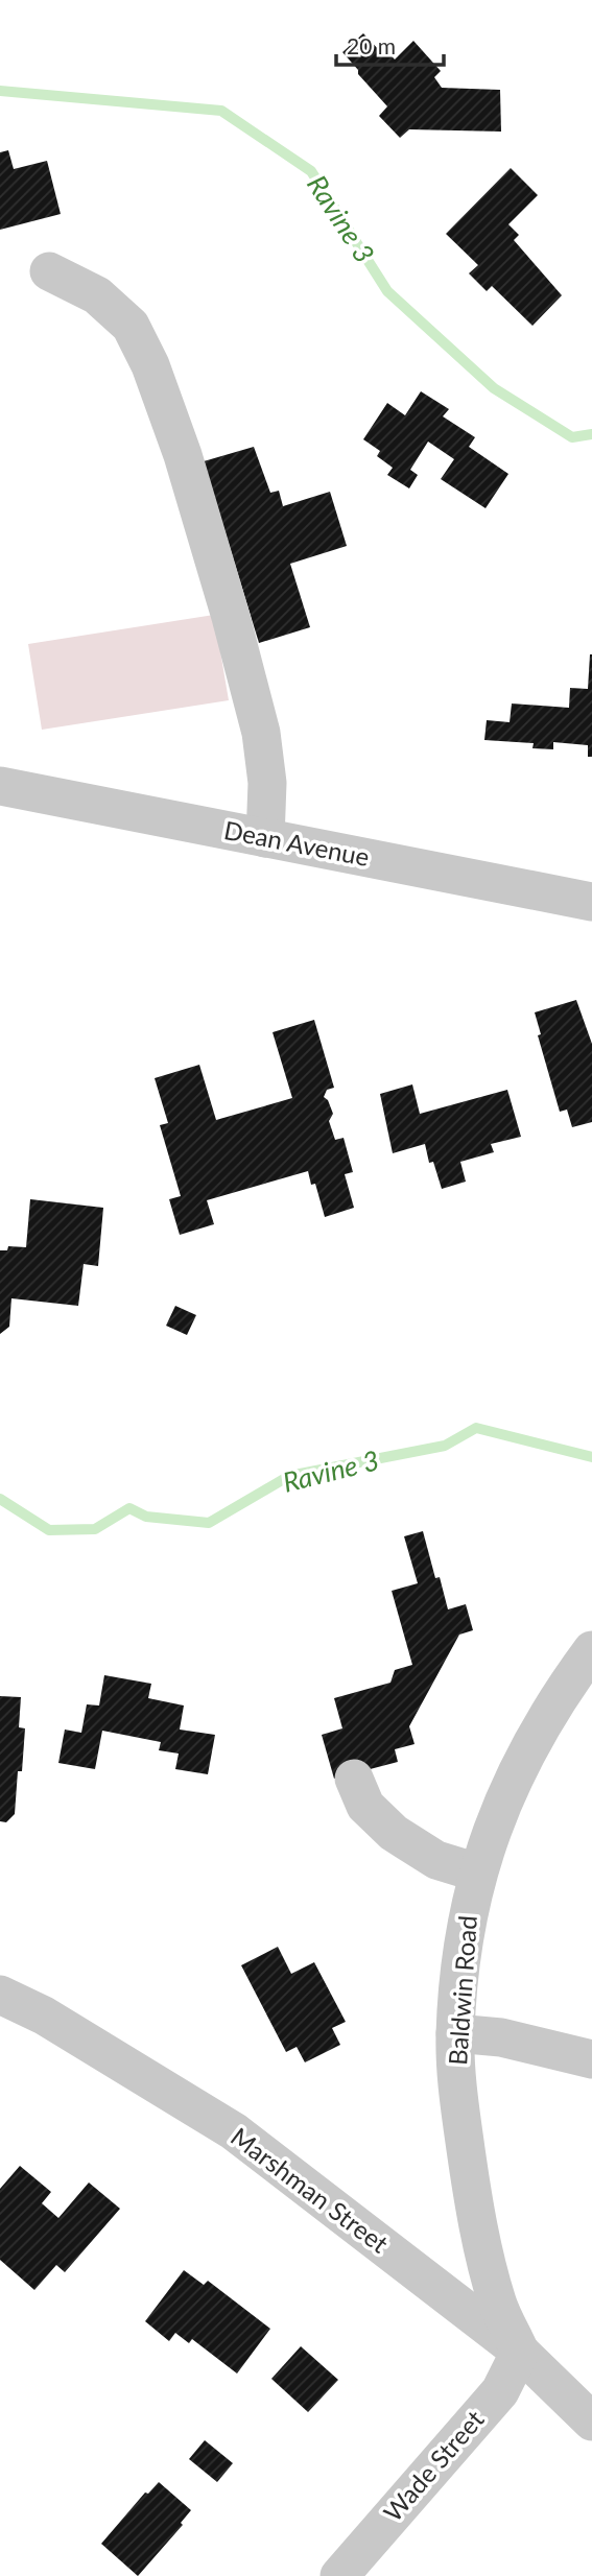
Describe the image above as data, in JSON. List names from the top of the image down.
{
  "streets": {
    "street": [
      "Dean Avenue",
      "Baldwin Road",
      "Marshman Street",
      "Wade Street"
    ]
  },
  "crossings": [
    ["Baldwin Road", "Marshman Street"],
    ["Baldwin Road", "Wade Street"],
    ["Marshman Street", "Wade Street"]
  ],
  "water": ["Ravine 3"],
  "scale_bar": "20 m"
}
